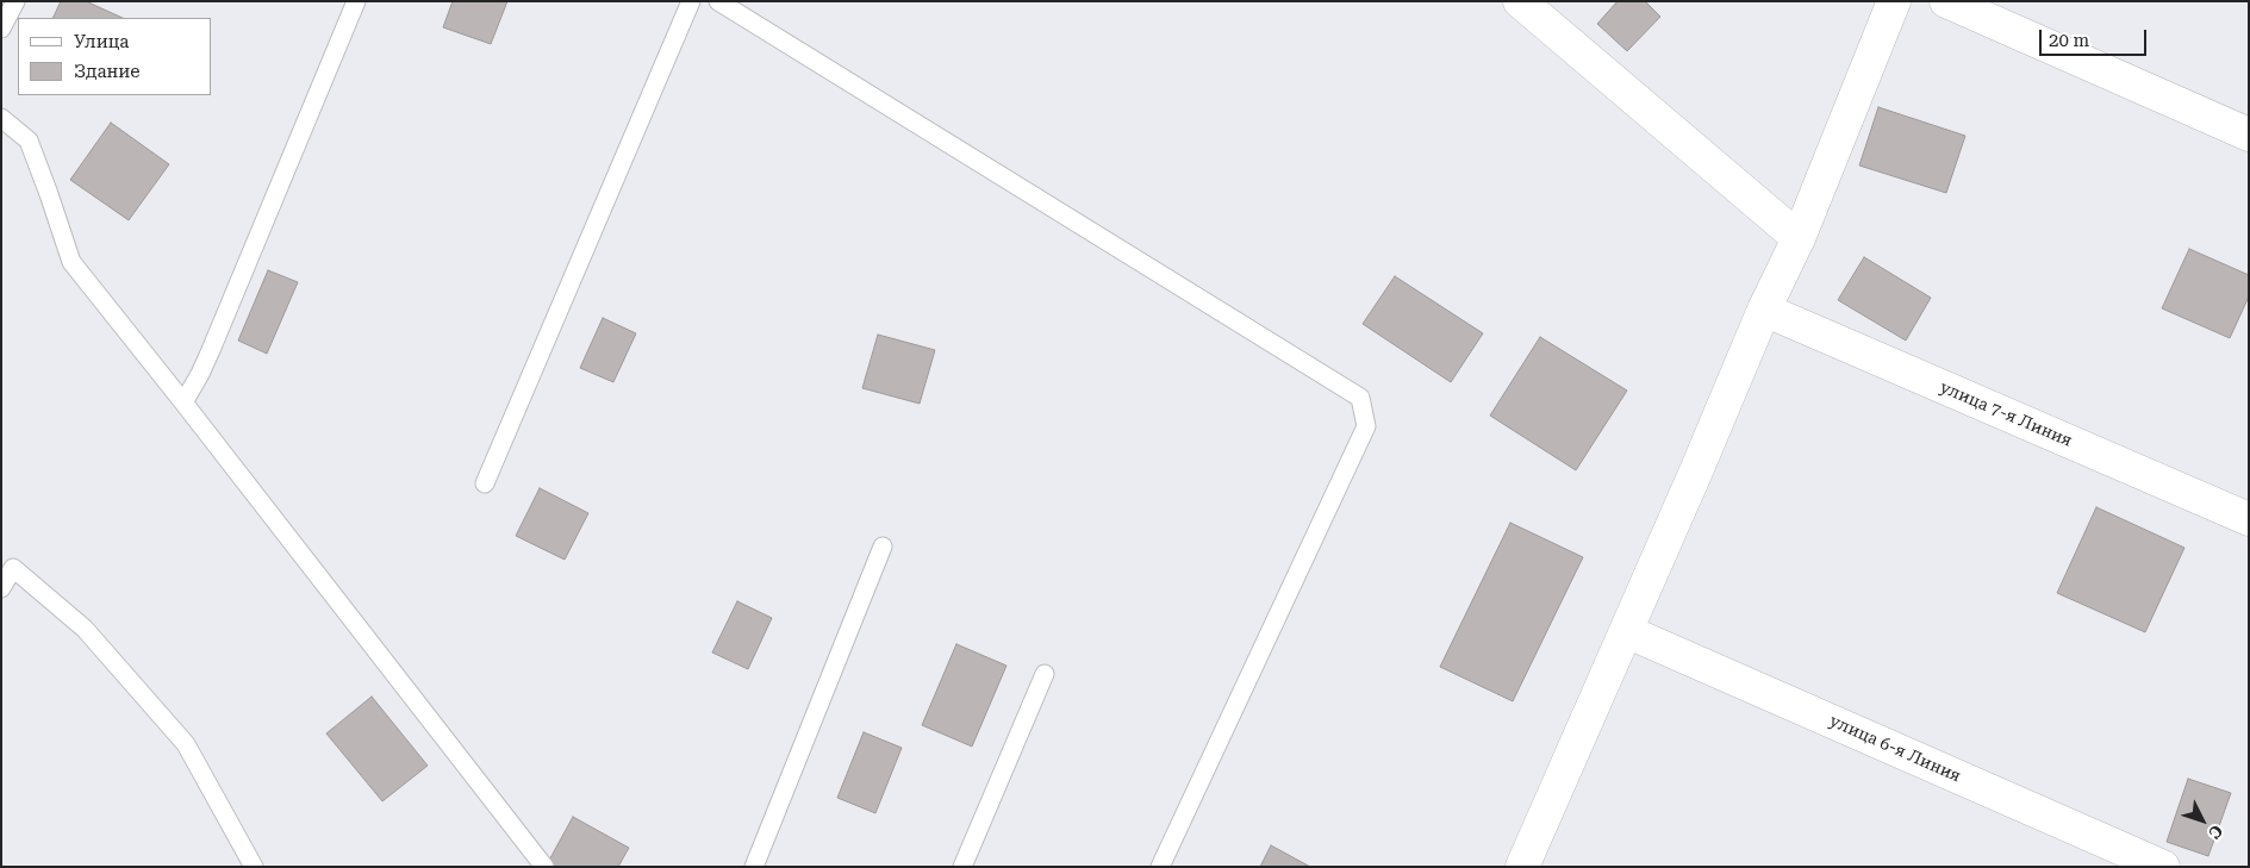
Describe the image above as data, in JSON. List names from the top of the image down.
{
  "streets": {
    "street": ["улица 7-я Линия", "улица 6-я Линия"]
  },
  "legend": ["Улица", "Здание"],
  "scale_bar": "20 m",
  "north": "bottom right"
}
